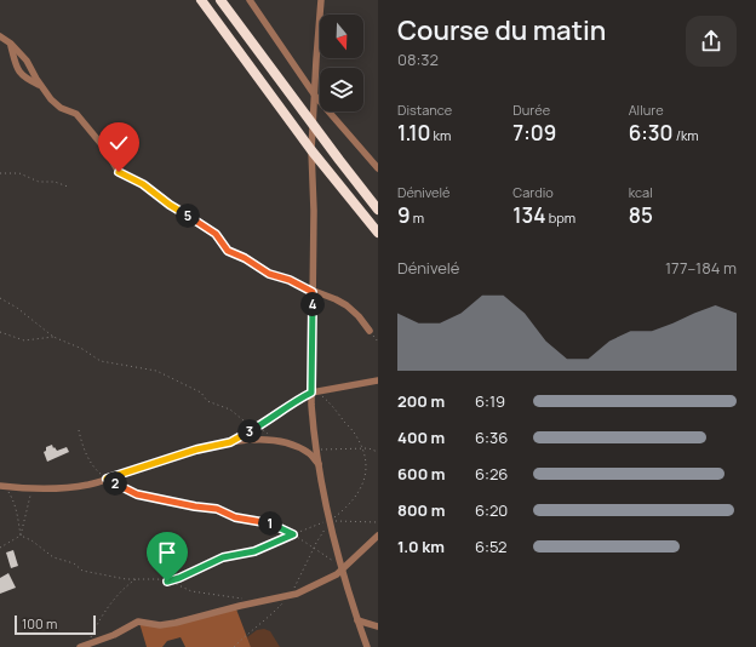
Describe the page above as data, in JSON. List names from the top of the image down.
{
  "scale_bar": "100 m",
  "north": "bottom",
  "page": {
    "heading": ["Course du matin", "08:32"],
    "stats": [
      ["Distance", "1.10 km"],
      ["Durée", "7:09"],
      ["Allure", "6:30 /km"],
      ["Dénivelé", "9 m"],
      ["Cardio", "134 bpm"],
      ["kcal", "85"]
    ],
    "pins": [
      "5",
      "4",
      "3",
      "2",
      "1"
    ],
    "chart": ["Dénivelé", "177–184 m"],
    "list": [
      {
        "name": "200 m",
        "note": "6:19"
      },
      {
        "name": "400 m",
        "note": "6:36"
      },
      {
        "name": "600 m",
        "note": "6:26"
      },
      {
        "name": "800 m",
        "note": "6:20"
      },
      {
        "name": "1.0 km",
        "note": "6:52"
      }
    ],
    "scale": "100 m"
  }
}
